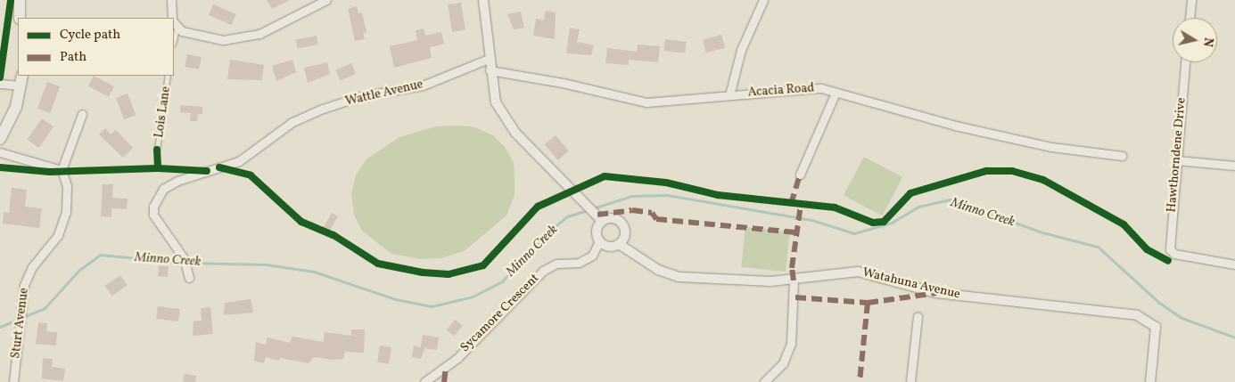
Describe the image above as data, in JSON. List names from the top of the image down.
{
  "streets": {
    "street": [
      "Acacia Road",
      "Wattle Avenue",
      "Hawthorndene Drive",
      "Watahuna Avenue",
      "Sycamore Crescent",
      "Sturt Avenue"
    ],
    "lane": ["Lois Lane"]
  },
  "crossings": [
    ["Watahuna Avenue", "Sycamore Crescent"]
  ],
  "water": ["Minno Creek"],
  "legend": ["Cycle path", "Path"],
  "north": "right"
}
